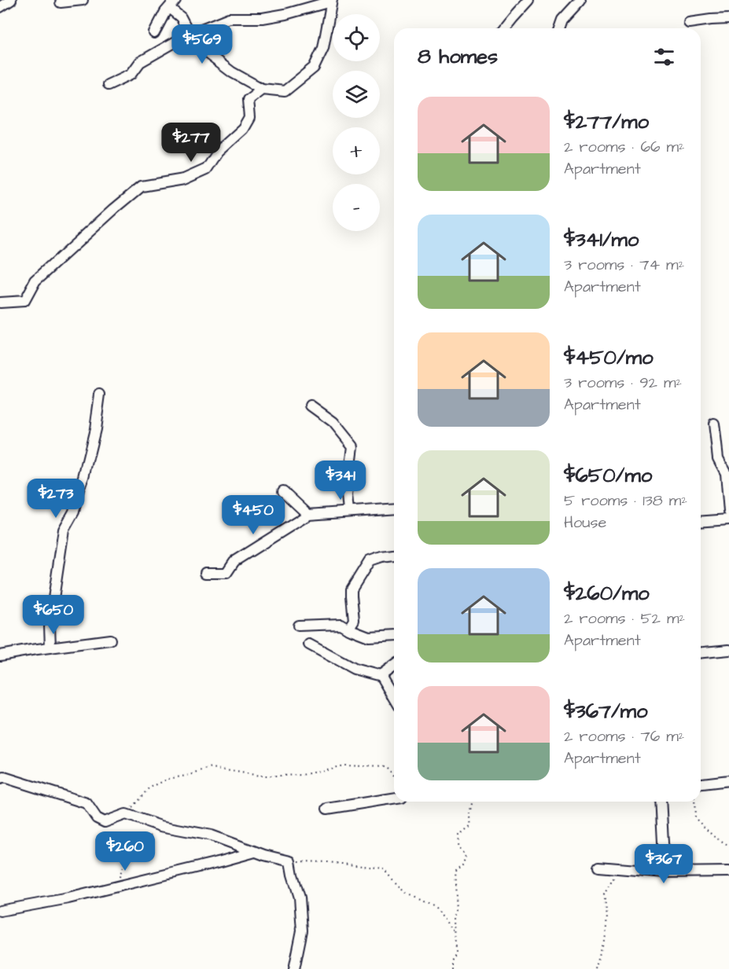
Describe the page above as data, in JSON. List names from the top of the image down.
{
  "page": {
    "map_buttons": ["+", "−"],
    "price": [
      "$569",
      "$277",
      "$341",
      "$273",
      "$450",
      "$650",
      "$260",
      "$367"
    ],
    "heading": "8 homes",
    "list": [
      {
        "name": "$277/mo",
        "note": "2 rooms · 66 m² · Apartment"
      },
      {
        "name": "$341/mo",
        "note": "3 rooms · 74 m² · Apartment"
      },
      {
        "name": "$450/mo",
        "note": "3 rooms · 92 m² · Apartment"
      },
      {
        "name": "$650/mo",
        "note": "5 rooms · 138 m² · House"
      },
      {
        "name": "$260/mo",
        "note": "2 rooms · 52 m² · Apartment"
      },
      {
        "name": "$367/mo",
        "note": "2 rooms · 76 m² · Apartment"
      }
    ]
  }
}
